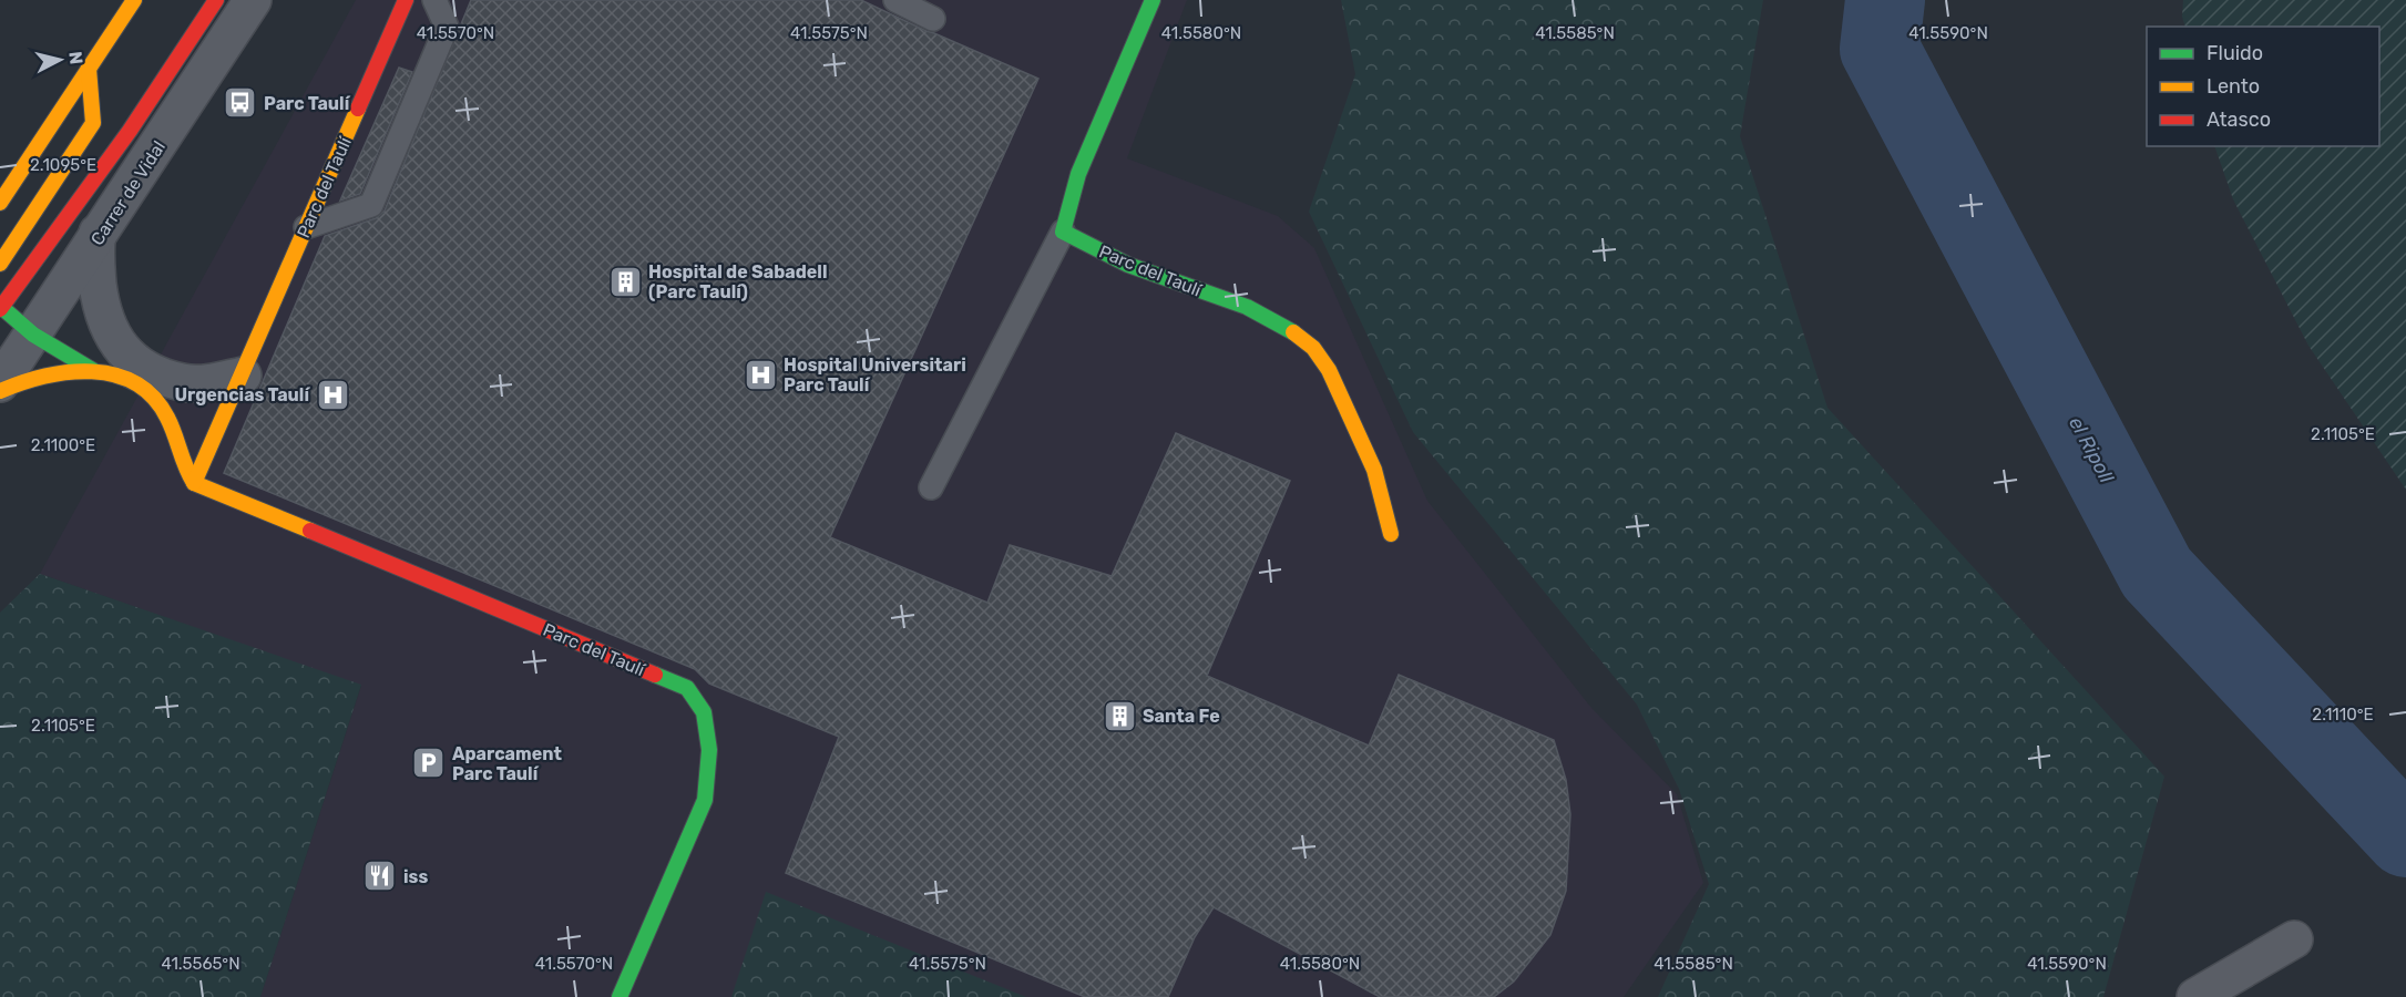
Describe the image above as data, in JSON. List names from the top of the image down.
{
  "streets": {
    "street": ["Parc del Taulí", "Carrer de Vidal"]
  },
  "water": ["el Ripoll"],
  "places": {
    "bus stop": ["Parc Taulí"],
    "building": ["Hospital de Sabadell (Parc Taulí)", "Santa Fe"],
    "hospital": ["Hospital Universitari Parc Taulí", "Urgencias Taulí"],
    "parking": ["Aparcament Parc Taulí"],
    "restaurant": ["iss"]
  },
  "legend": ["Fluido", "Lento", "Atasco"],
  "north": "right",
  "coordinates": [
    "41.5570°N",
    "41.5575°N",
    "41.5580°N",
    "41.5585°N",
    "41.5590°N",
    "2.1095°E",
    "2.1105°E",
    "2.1100°E",
    "2.1110°E",
    "41.5565°N"
  ]
}
